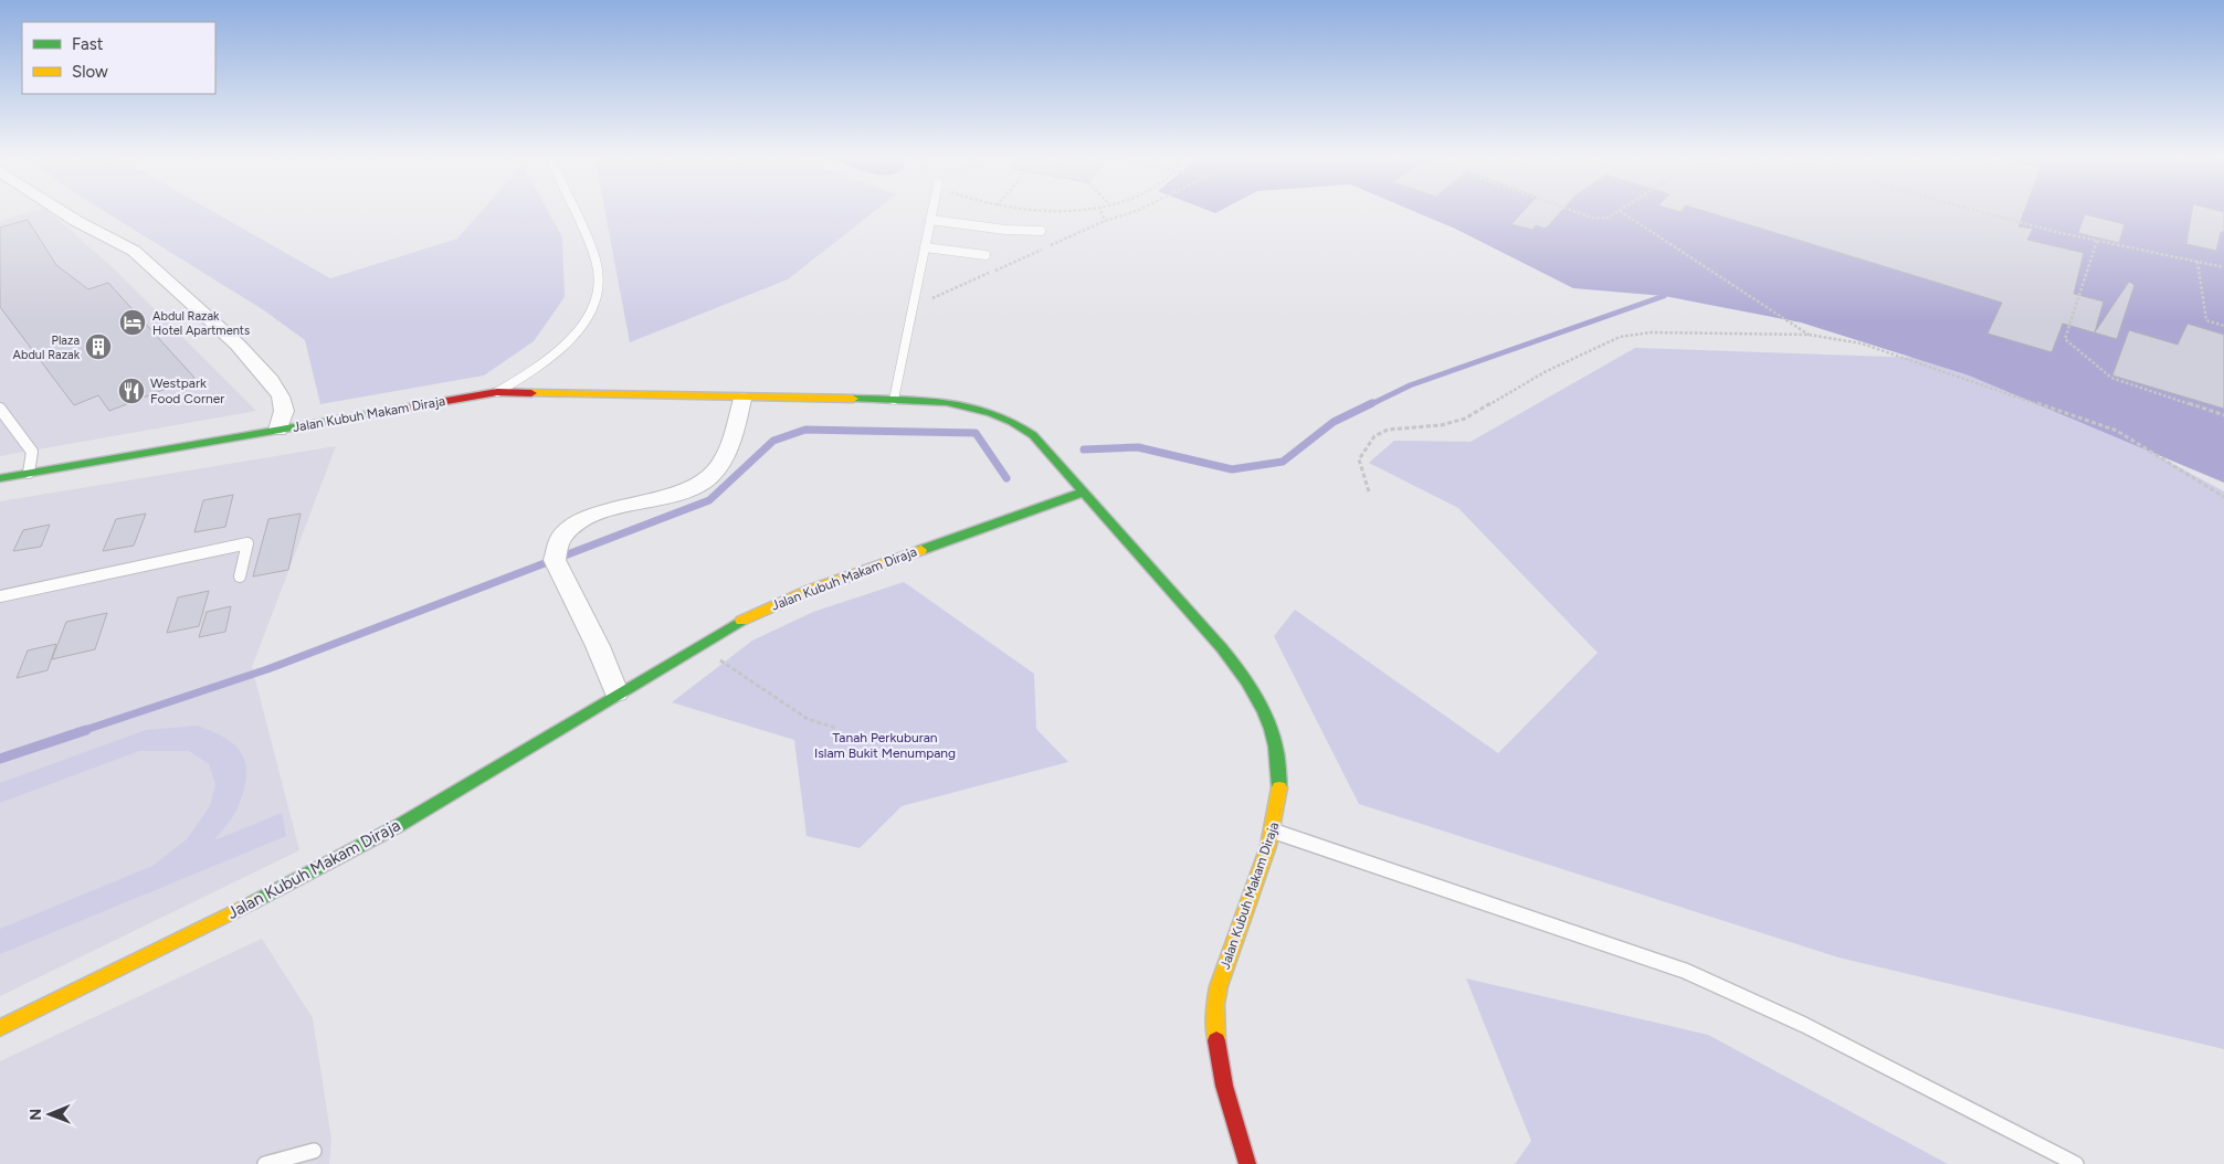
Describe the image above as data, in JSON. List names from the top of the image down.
{
  "streets": {
    "street": ["Jalan Kubuh Makam Diraja"]
  },
  "parks": ["Tanah Perkuburan Islam Bukit Menumpang"],
  "places": {
    "hotel": ["Abdul Razak Hotel Apartments"],
    "building": ["Plaza Abdul Razak"],
    "restaurant": ["Westpark Food Corner"]
  },
  "legend": ["Fast", "Slow"],
  "north": "left"
}
